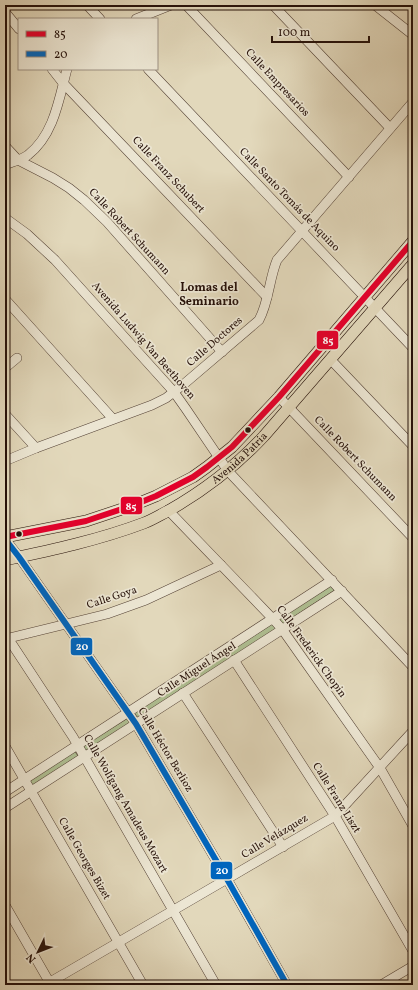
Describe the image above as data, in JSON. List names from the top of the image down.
{
  "streets": {
    "main road": ["Avenida Patria"],
    "street": [
      "Calle Empresarios",
      "Calle Franz Schubert",
      "Calle Santo Tomás de Aquino",
      "Calle Robert Schumann",
      "Avenida Ludwig Van Beethoven",
      "Calle Doctores",
      "Calle Goya",
      "Calle Frederick Chopin",
      "Calle Miguel Ángel",
      "Calle Héctor Berlioz",
      "Calle Franz Liszt",
      "Calle Wolfgang Amadeus Mozart",
      "Calle Velázquez",
      "Calle Georges Bizet"
    ]
  },
  "crossings": [
    ["Calle Empresarios", "Calle Doctores"],
    ["Calle Franz Schubert", "Calle Doctores"],
    ["Calle Santo Tomás de Aquino", "Calle Doctores"],
    ["Calle Santo Tomás de Aquino", "Avenida Patria"],
    ["Calle Robert Schumann", "Calle Doctores"],
    ["Calle Robert Schumann", "Avenida Patria"],
    ["Avenida Ludwig Van Beethoven", "Calle Doctores"],
    ["Avenida Ludwig Van Beethoven", "Avenida Patria"],
    ["Avenida Ludwig Van Beethoven", "Calle Miguel Ángel"],
    ["Avenida Patria", "Calle Frederick Chopin"],
    ["Avenida Patria", "Calle Héctor Berlioz"],
    ["Calle Goya", "Calle Frederick Chopin"],
    ["Calle Goya", "Calle Héctor Berlioz"],
    ["Calle Goya", "Calle Wolfgang Amadeus Mozart"],
    ["Calle Frederick Chopin", "Calle Miguel Ángel"],
    ["Calle Frederick Chopin", "Calle Velázquez"],
    ["Calle Miguel Ángel", "Calle Héctor Berlioz"],
    ["Calle Miguel Ángel", "Calle Franz Liszt"],
    ["Calle Miguel Ángel", "Calle Wolfgang Amadeus Mozart"],
    ["Calle Miguel Ángel", "Calle Georges Bizet"],
    ["Calle Héctor Berlioz", "Calle Velázquez"],
    ["Calle Franz Liszt", "Calle Velázquez"],
    ["Calle Wolfgang Amadeus Mozart", "Calle Velázquez"],
    ["Calle Velázquez", "Calle Georges Bizet"]
  ],
  "districts": ["Lomas del Seminario"],
  "lines": ["transit line 85", "transit line 20"],
  "legend": ["85", "20"],
  "scale_bar": "100 m",
  "north": "bottom left"
}
